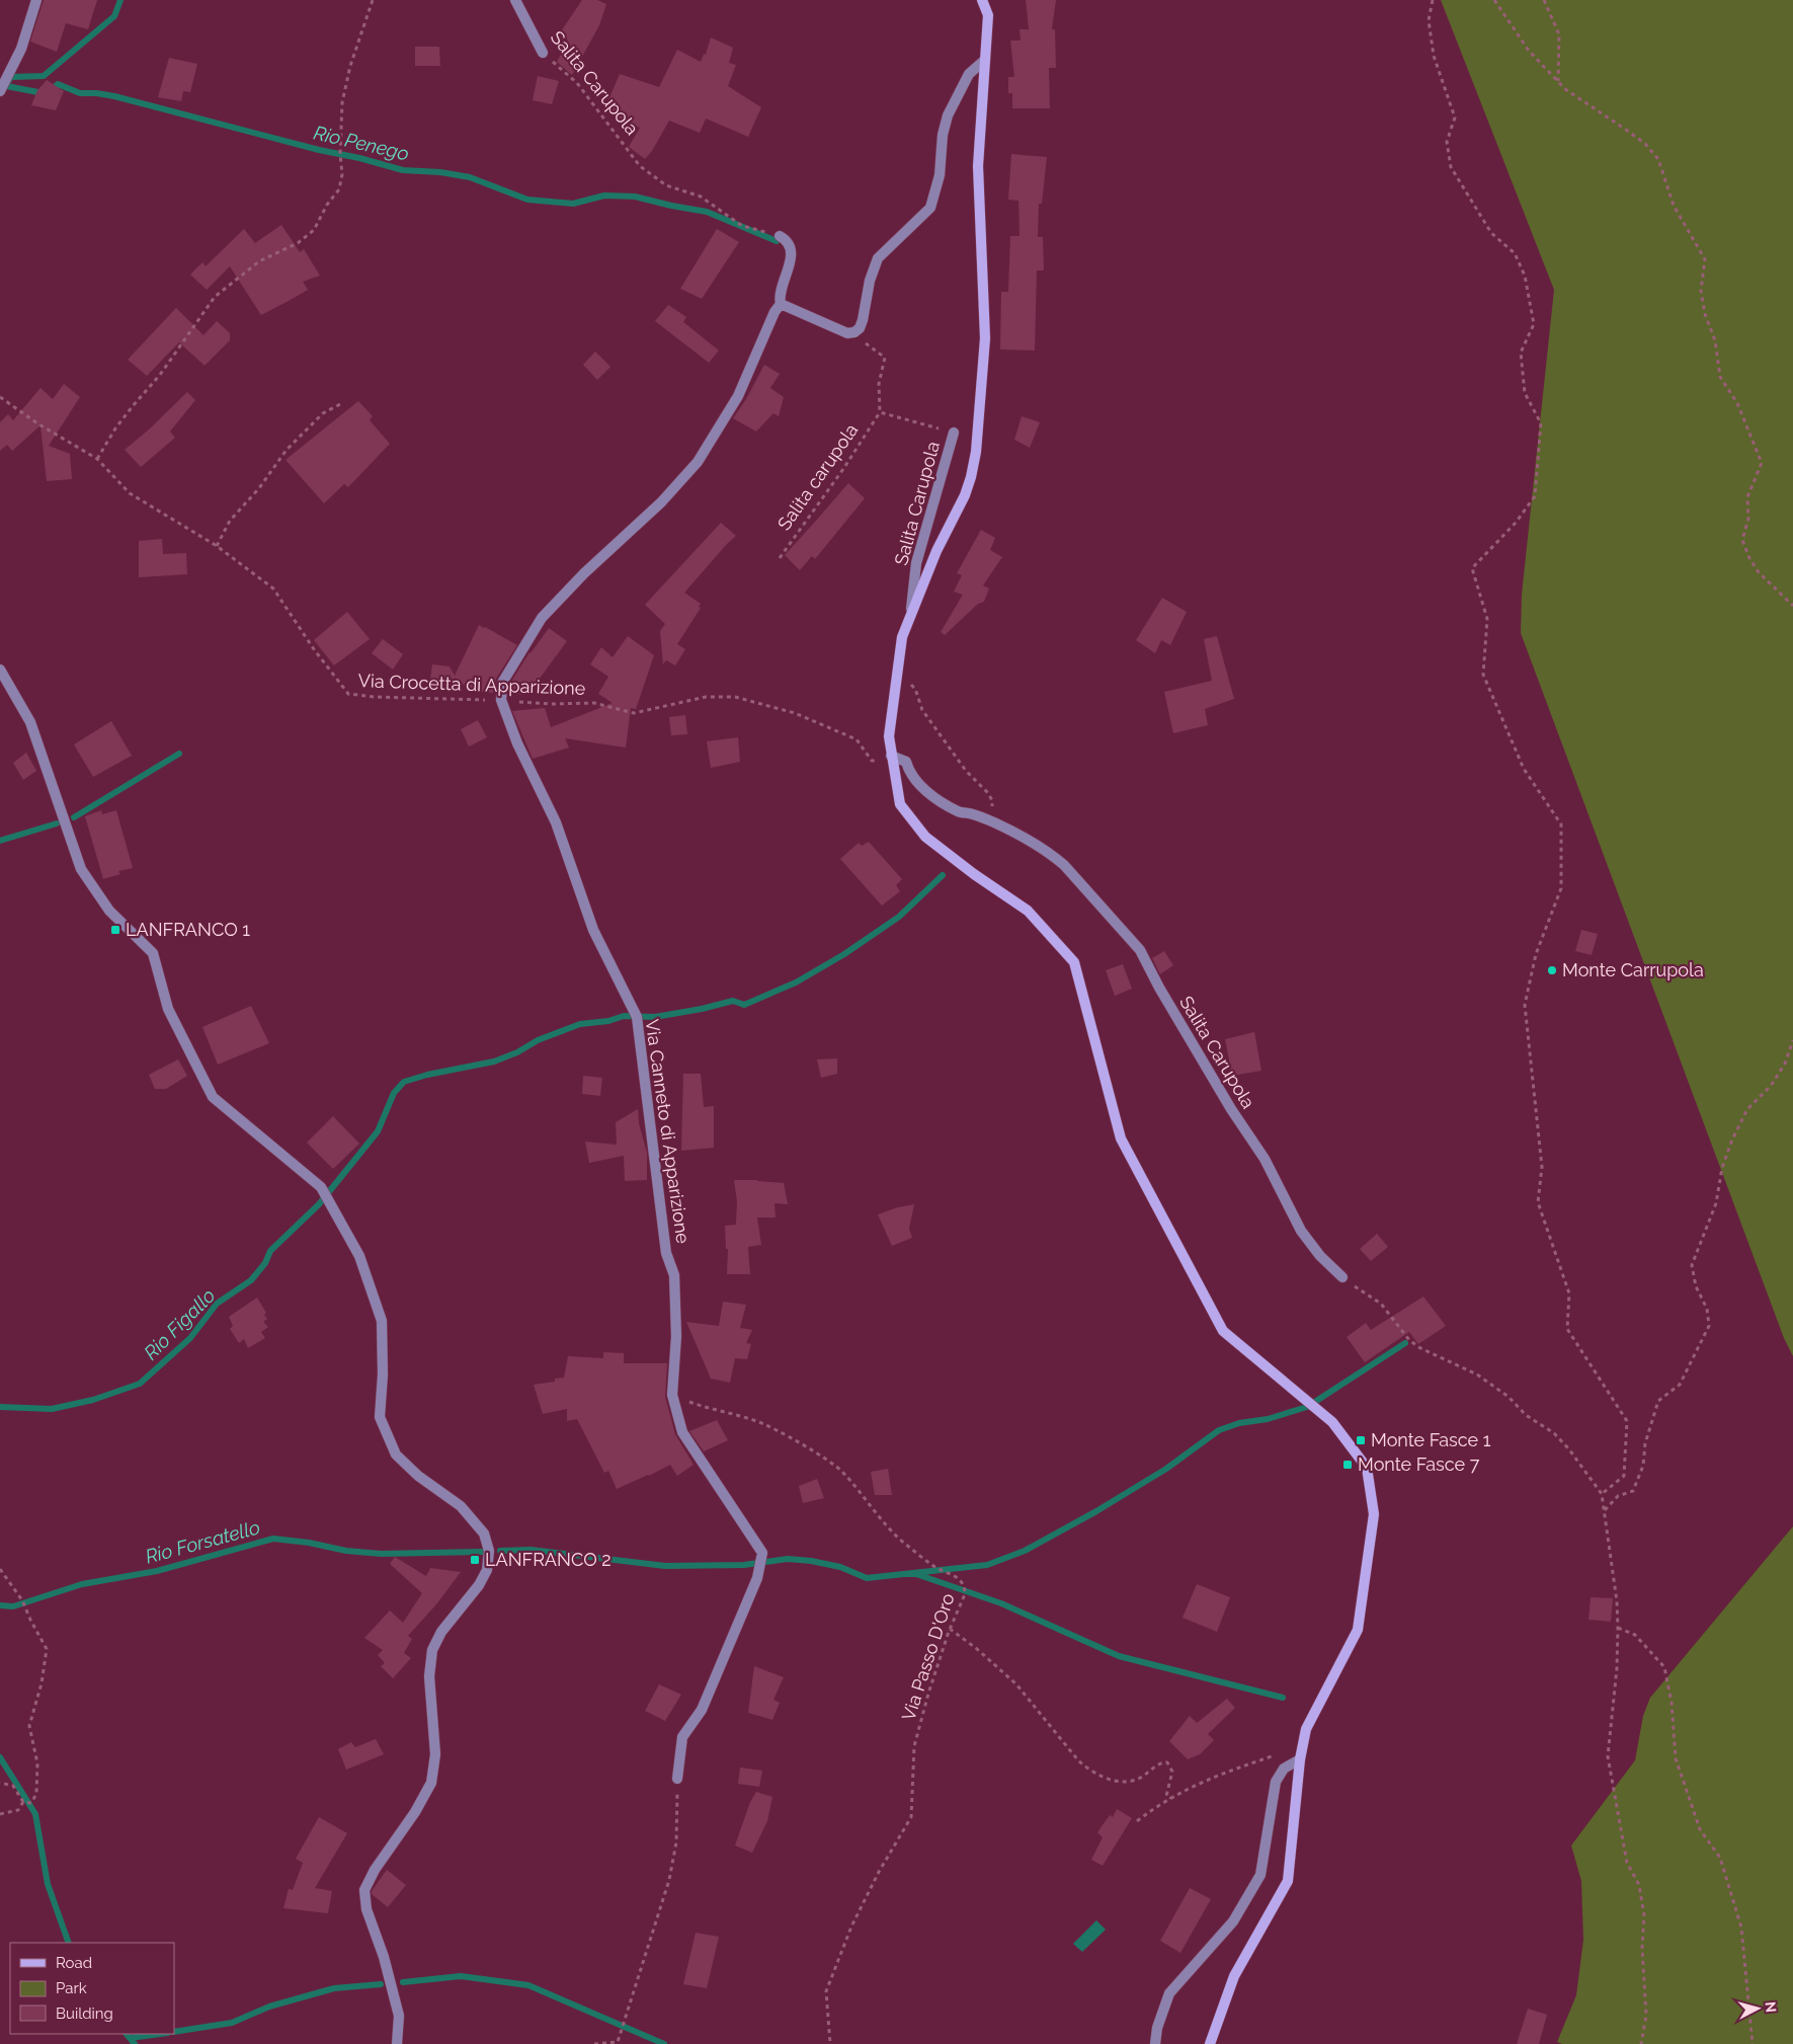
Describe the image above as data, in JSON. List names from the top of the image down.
{
  "streets": {
    "street": ["Salita Carupola", "Via Canneto di Apparizione"],
    "path": ["Salita carupola", "Via Crocetta di Apparizione", "Via Passo D'Oro"]
  },
  "crossings": [
    ["Salita Carupola", "Salita carupola"],
    ["Salita Carupola", "Via Crocetta di Apparizione"],
    ["Via Crocetta di Apparizione", "Via Canneto di Apparizione"],
    ["Via Canneto di Apparizione", "Via Passo D'Oro"]
  ],
  "water": ["Rio Penego", "Rio Figallo", "Rio Forsatello"],
  "places": {
    "transit": [
      "LANFRANCO 1",
      "Monte Fasce 1",
      "Monte Fasce 7",
      "LANFRANCO 2"
    ],
    "other": ["Monte Carrupola"]
  },
  "legend": ["Road", "Park", "Building"],
  "north": "right"
}
